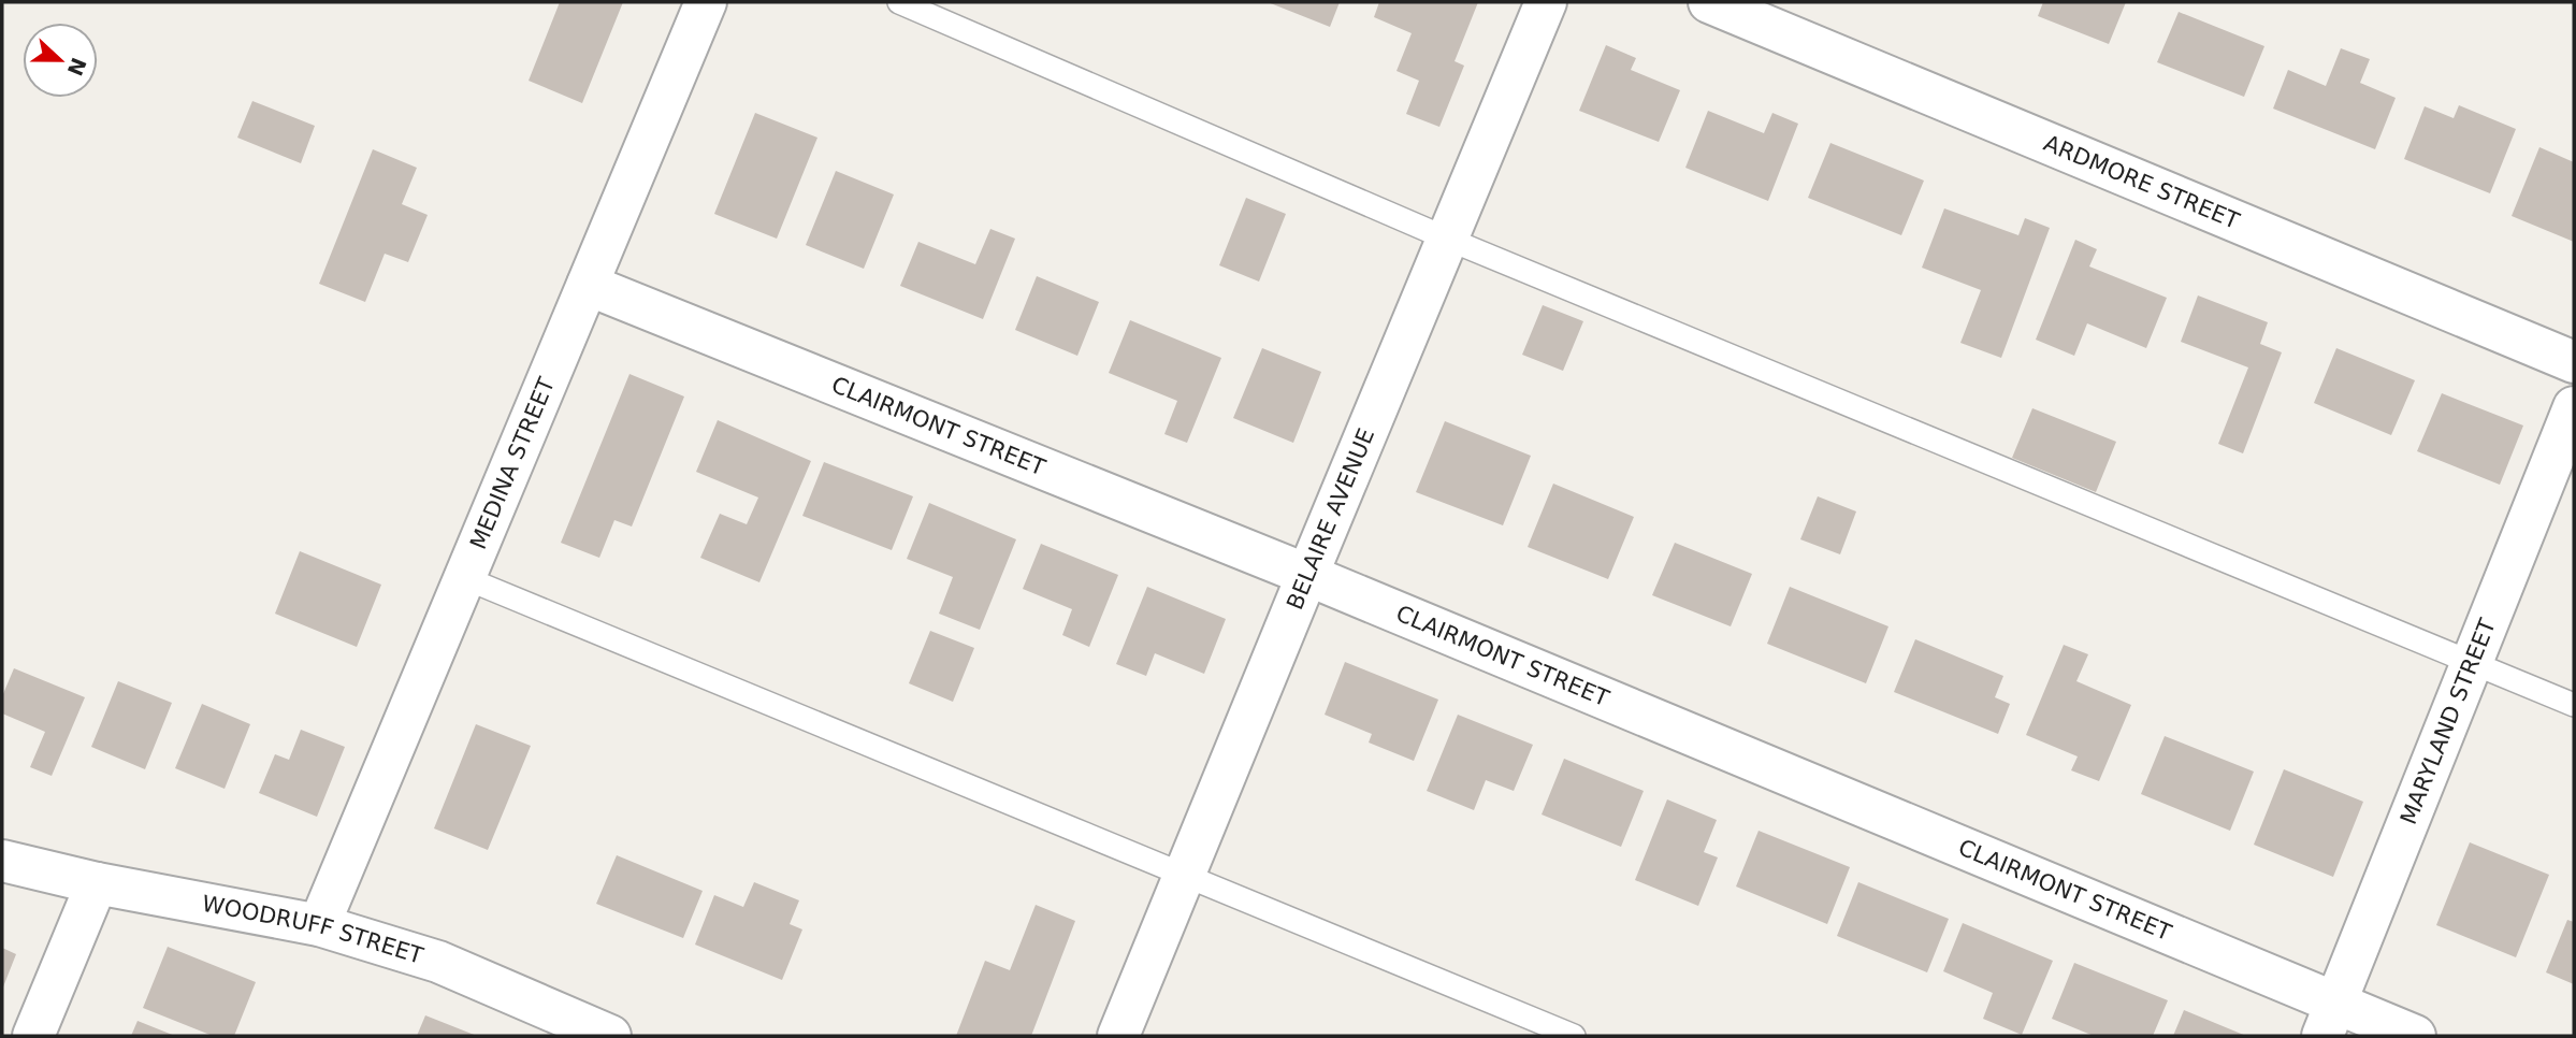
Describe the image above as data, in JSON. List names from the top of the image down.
{
  "streets": {
    "street": [
      "ARDMORE STREET",
      "CLAIRMONT STREET",
      "MEDINA STREET",
      "BELAIRE AVENUE",
      "MARYLAND STREET",
      "WOODRUFF STREET"
    ]
  },
  "crossings": [
    ["CLAIRMONT STREET", "MEDINA STREET"],
    ["CLAIRMONT STREET", "BELAIRE AVENUE"],
    ["CLAIRMONT STREET", "MARYLAND STREET"],
    ["MEDINA STREET", "WOODRUFF STREET"]
  ],
  "north": "right"
}
